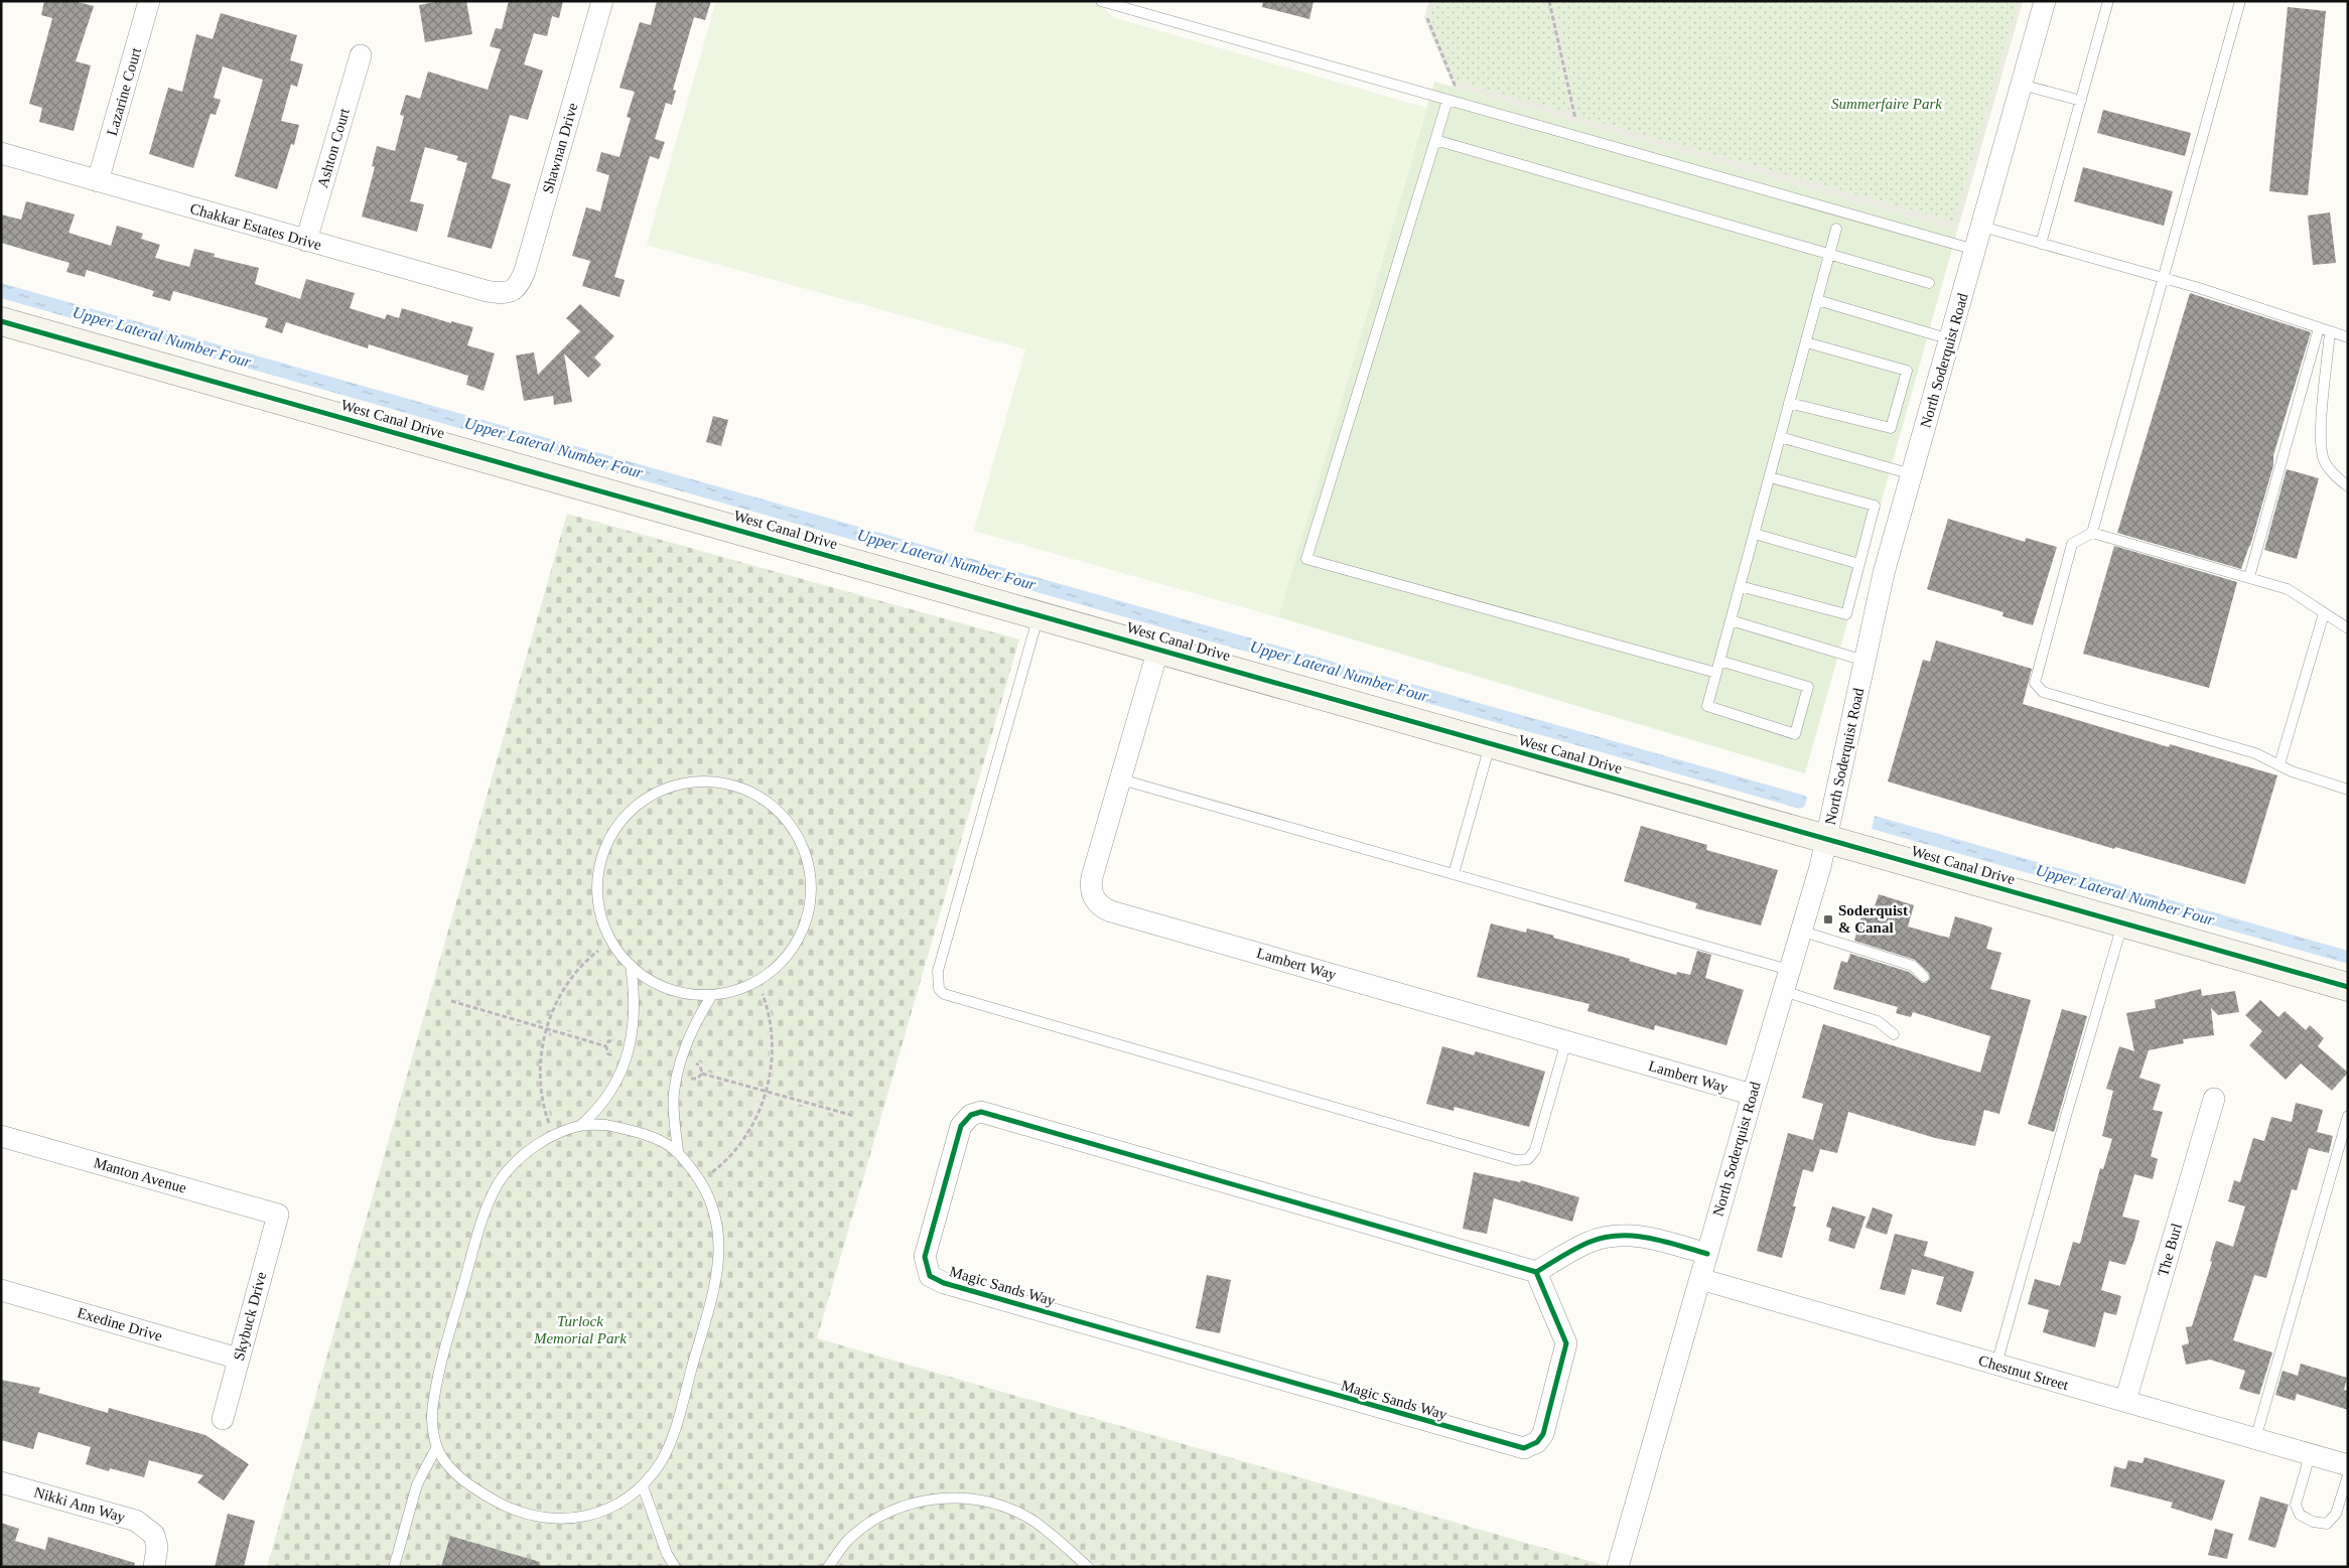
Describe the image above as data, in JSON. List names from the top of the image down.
{
  "streets": {
    "street": [
      "Lazarine Court",
      "Ashton Court",
      "Shawnan Drive",
      "Chakkar Estates Drive",
      "North Soderquist Road",
      "West Canal Drive",
      "Lambert Way",
      "Manton Avenue",
      "The Burl",
      "Magic Sands Way",
      "Skybuck Drive",
      "Exedine Drive",
      "Chestnut Street",
      "Nikki Ann Way"
    ]
  },
  "crossings": [
    ["Lazarine Court", "Chakkar Estates Drive"],
    ["Ashton Court", "Chakkar Estates Drive"],
    ["Shawnan Drive", "Chakkar Estates Drive"],
    ["North Soderquist Road", "West Canal Drive"],
    ["North Soderquist Road", "Lambert Way"],
    ["North Soderquist Road", "Chestnut Street"],
    ["West Canal Drive", "Lambert Way"],
    ["Manton Avenue", "Skybuck Drive"],
    ["The Burl", "Chestnut Street"],
    ["Skybuck Drive", "Exedine Drive"]
  ],
  "water": ["Upper Lateral Number Four"],
  "parks": ["Summerfaire Park", "Turlock Memorial Park"],
  "places": {
    "transit": ["Soderquist & Canal"]
  }
}
